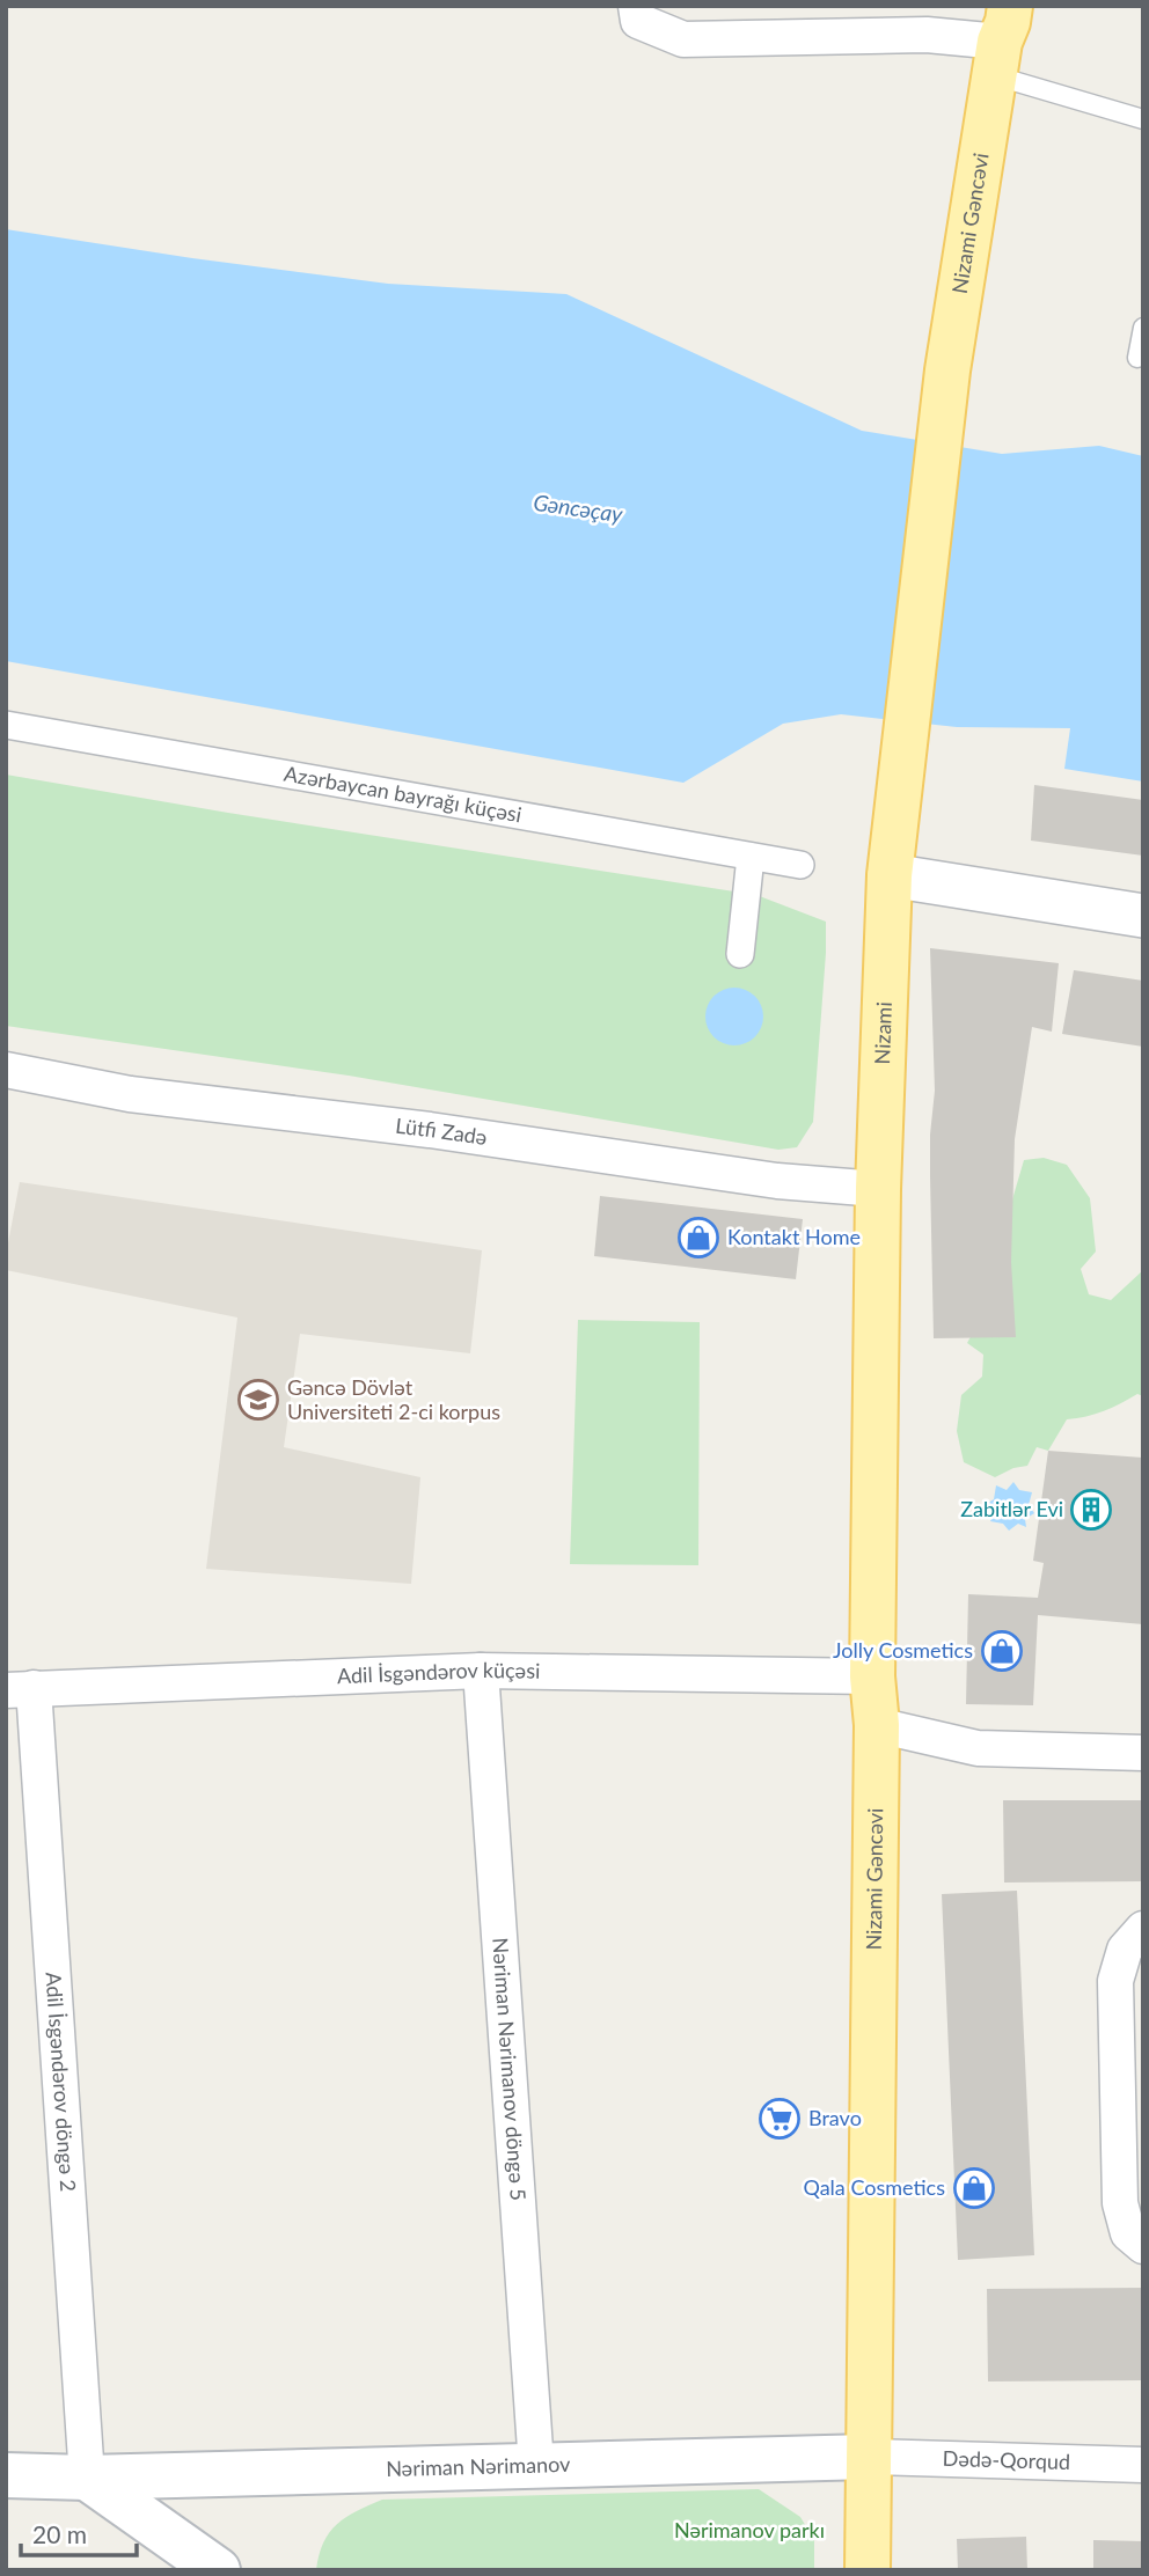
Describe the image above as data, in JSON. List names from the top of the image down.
{
  "streets": {
    "main road": ["Nizami Gəncəvi", "Nizami", "Nəriman Nərimanov"],
    "street": [
      "Azərbaycan bayrağı küçəsi",
      "Lütfi Zadə",
      "Adil İsgəndərov küçəsi",
      "Nəriman Nərimanov döngə 5",
      "Adil İsgəndərov döngə 2",
      "Dədə-Qorqud"
    ]
  },
  "crossings": [
    ["Nizami Gəncəvi", "Nizami"],
    ["Nizami Gəncəvi", "Lütfi Zadə"],
    ["Nizami Gəncəvi", "Adil İsgəndərov küçəsi"],
    ["Nizami Gəncəvi", "Dədə-Qorqud"],
    ["Nizami Gəncəvi", "Nəriman Nərimanov"],
    ["Nizami", "Lütfi Zadə"],
    ["Adil İsgəndərov küçəsi", "Nəriman Nərimanov döngə 5"],
    ["Adil İsgəndərov küçəsi", "Adil İsgəndərov döngə 2"],
    ["Nəriman Nərimanov döngə 5", "Nəriman Nərimanov"],
    ["Adil İsgəndərov döngə 2", "Nəriman Nərimanov"],
    ["Dədə-Qorqud", "Nəriman Nərimanov"]
  ],
  "water": ["Gəncəçay"],
  "parks": ["Nərimanov parkı"],
  "places": {
    "shop": ["Kontakt Home", "Jolly Cosmetics", "Qala Cosmetics"],
    "school or university": ["Gəncə Dövlət Universiteti 2-ci korpus"],
    "building": ["Zabitlər Evi"],
    "supermarket": ["Bravo"]
  },
  "scale_bar": "20 m"
}
